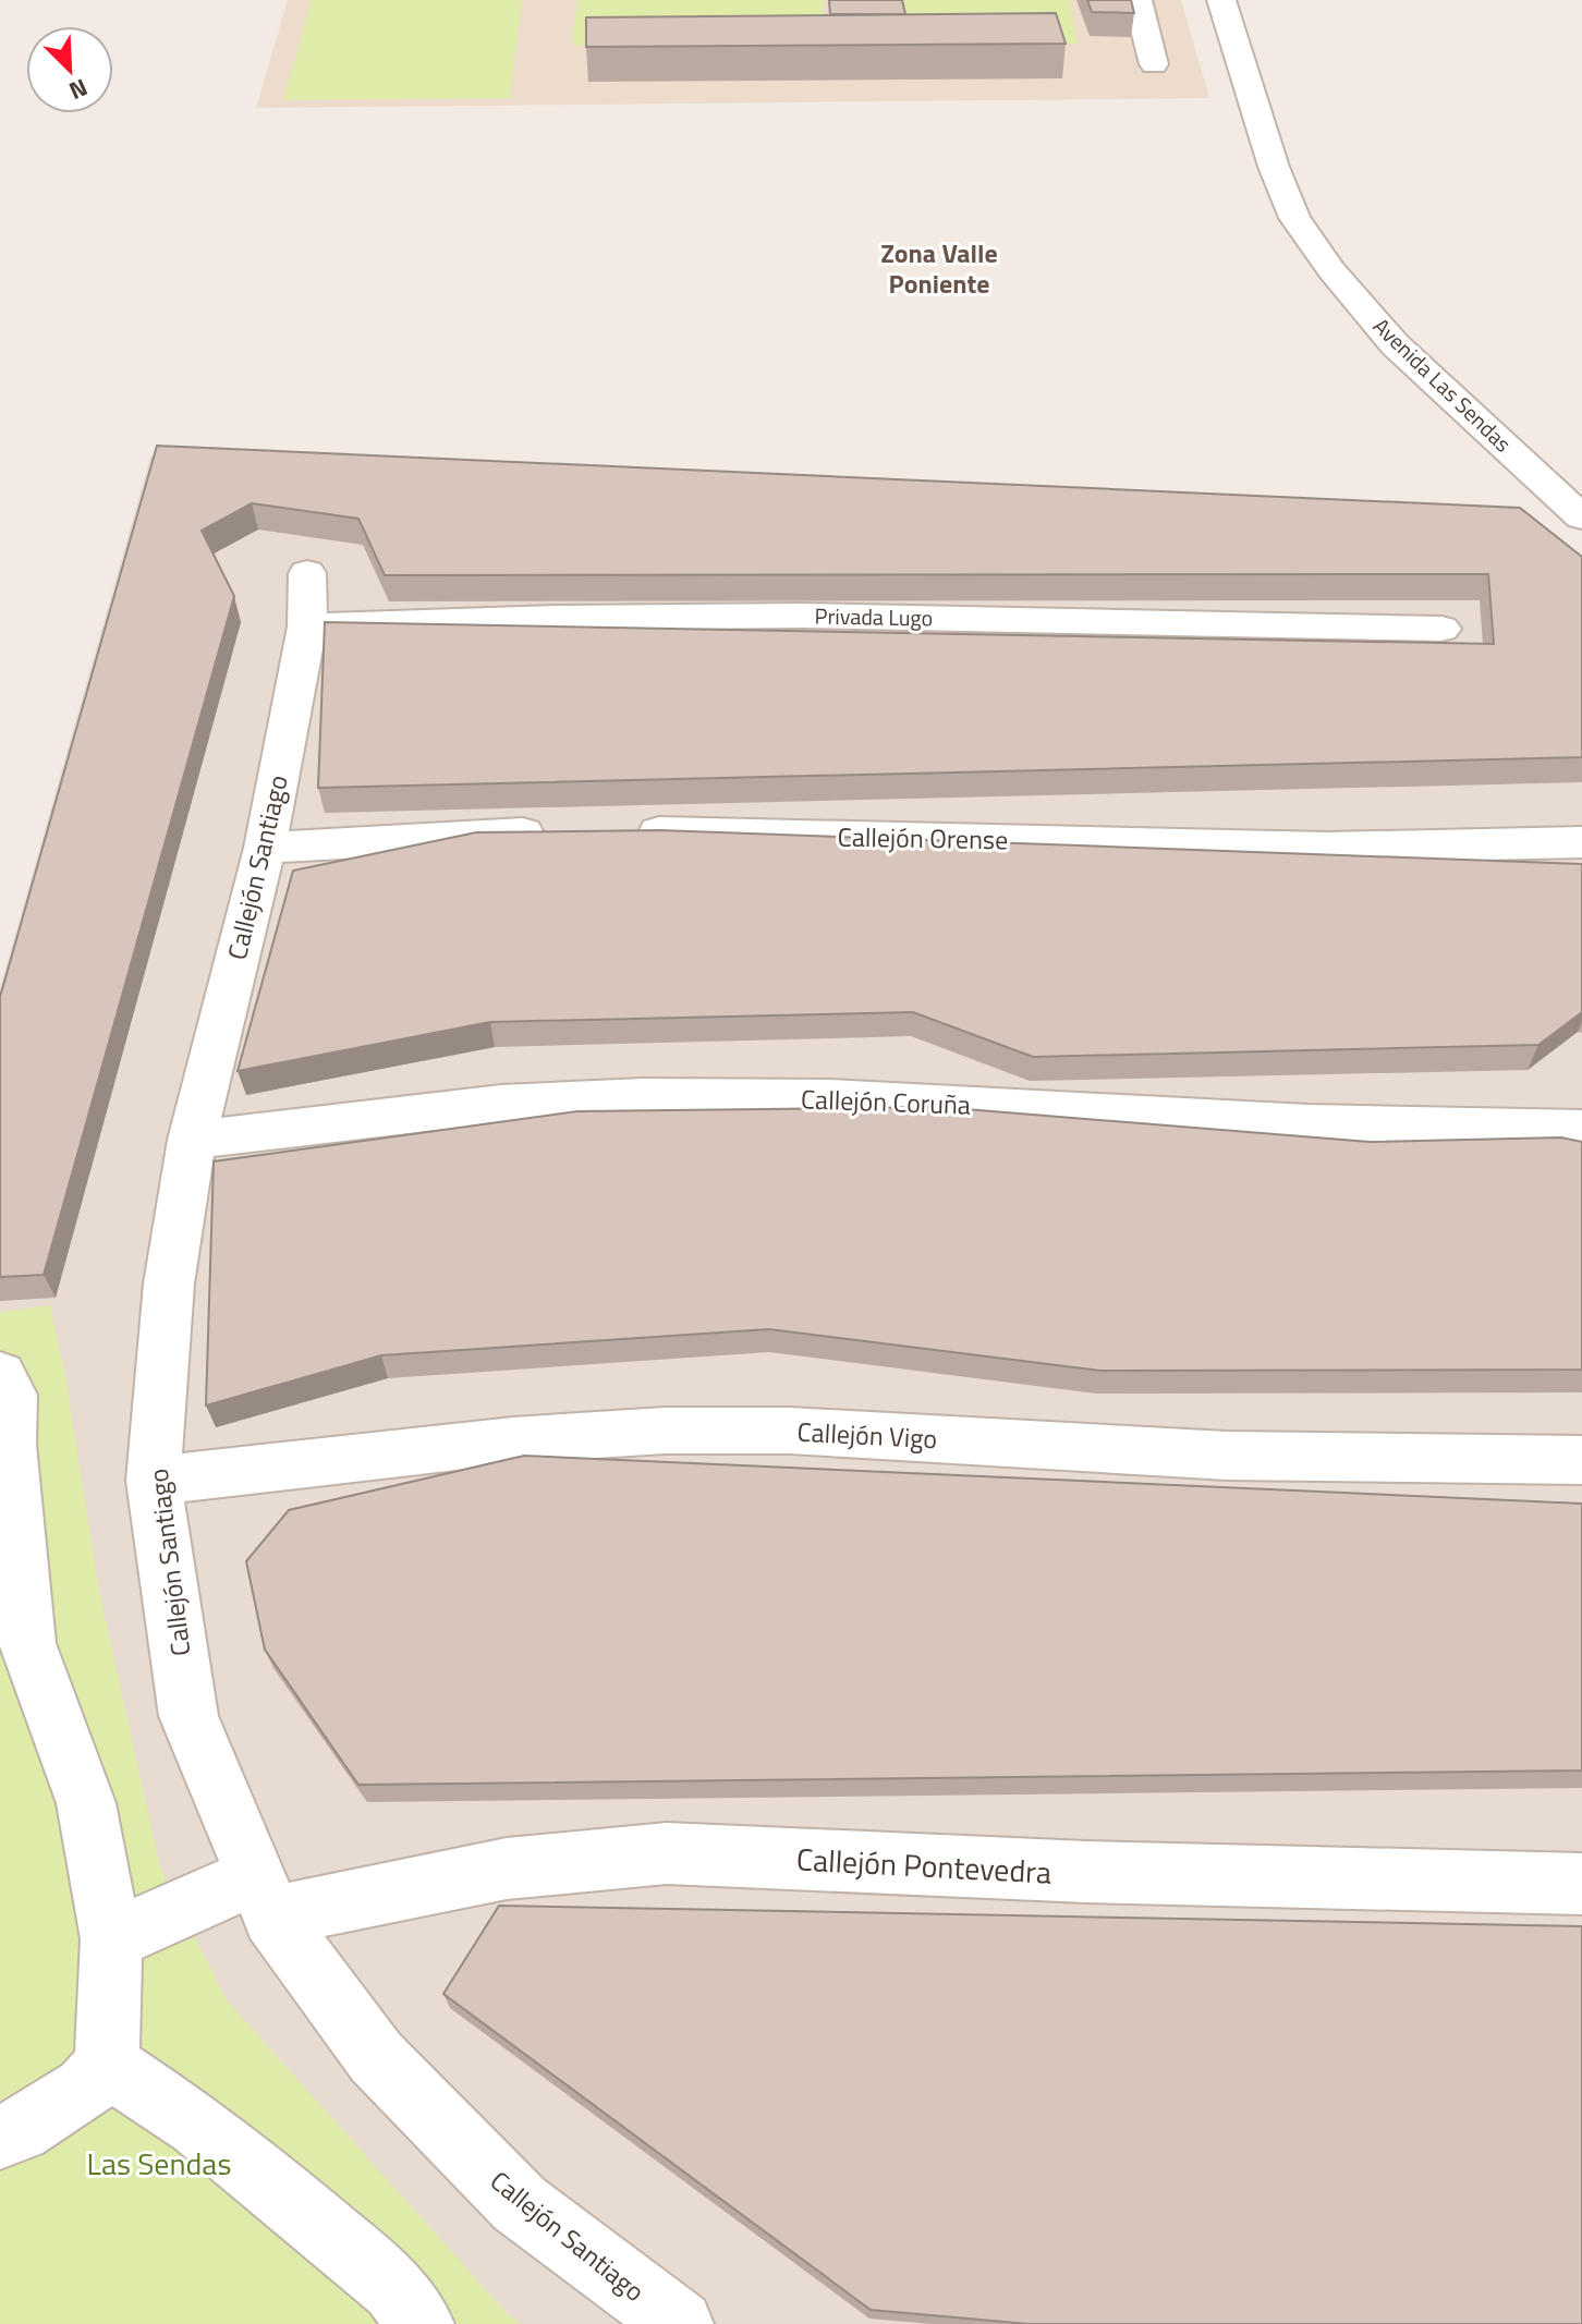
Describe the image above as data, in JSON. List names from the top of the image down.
{
  "streets": {
    "street": [
      "Avenida Las Sendas",
      "Privada Lugo",
      "Callejón Orense",
      "Callejón Santiago",
      "Callejón Coruña",
      "Callejón Vigo",
      "Callejón Pontevedra"
    ]
  },
  "crossings": [
    ["Privada Lugo", "Callejón Santiago"],
    ["Callejón Santiago", "Callejón Coruña"],
    ["Callejón Santiago", "Callejón Vigo"],
    ["Callejón Santiago", "Callejón Pontevedra"]
  ],
  "districts": ["Zona Valle Poniente"],
  "parks": ["Las Sendas"],
  "north": "bottom right"
}
